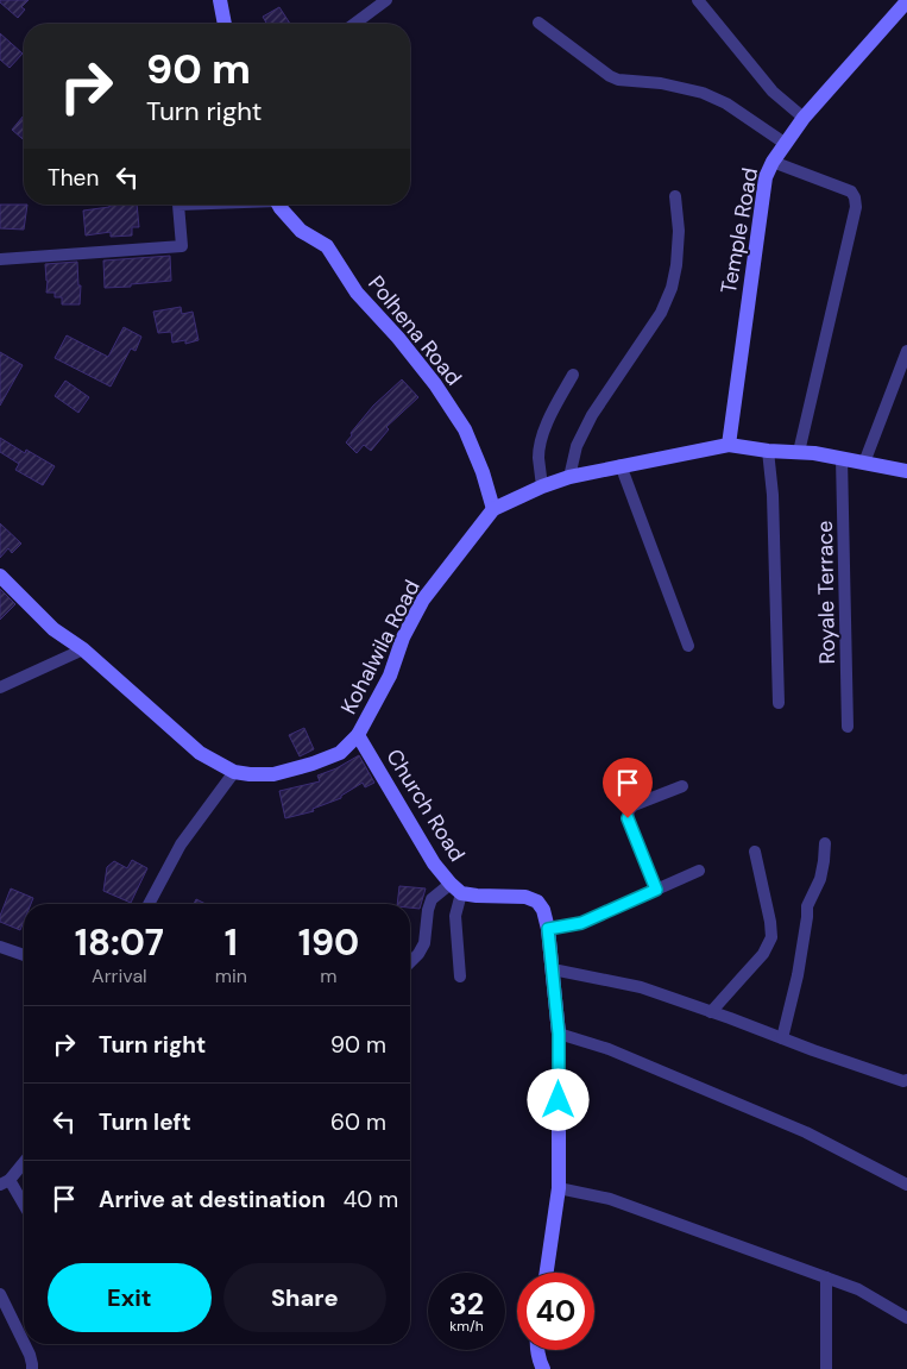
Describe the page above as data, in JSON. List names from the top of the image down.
{
  "streets": {
    "street": [
      "Temple Road",
      "Polhena Road",
      "Royale Terrace",
      "Kohalwila Road",
      "Church Road"
    ]
  },
  "crossings": [
    ["Temple Road", "Kohalwila Road"],
    ["Polhena Road", "Kohalwila Road"],
    ["Royale Terrace", "Kohalwila Road"],
    ["Kohalwila Road", "Church Road"]
  ],
  "page": {
    "turn": ["90 m", "Turn right"],
    "then": "Then",
    "eta": [
      "18:07",
      "Arrival",
      "1",
      "min",
      "190",
      "m"
    ],
    "list": [
      {
        "name": "Turn right",
        "value": "90 m"
      },
      {
        "name": "Turn left",
        "value": "60 m"
      },
      {
        "name": "Arrive at destination",
        "value": "40 m"
      }
    ],
    "buttons": ["Exit", "Share"],
    "speed": "32 km/h",
    "limit": "40"
  }
}
